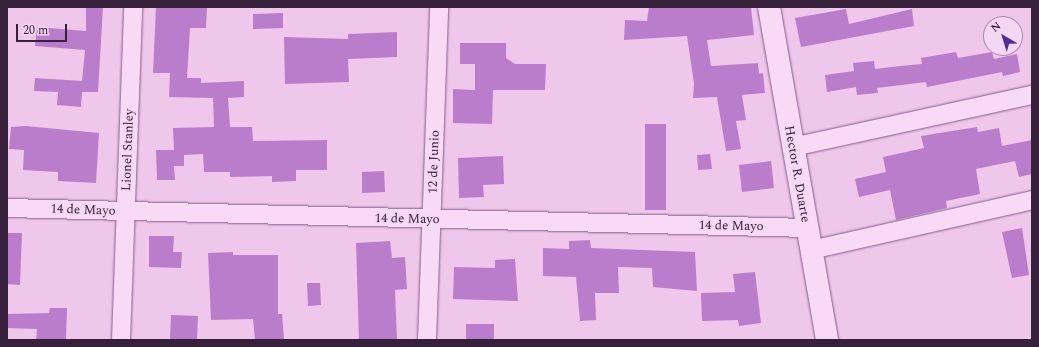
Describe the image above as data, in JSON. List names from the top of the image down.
{
  "streets": {
    "street": [
      "Lionel Stanley",
      "12 de Junio",
      "Hector R. Duarte",
      "14 de Mayo"
    ]
  },
  "crossings": [
    ["Lionel Stanley", "14 de Mayo"],
    ["12 de Junio", "14 de Mayo"],
    ["Hector R. Duarte", "14 de Mayo"]
  ],
  "scale_bar": "20 m",
  "north": "top left"
}
